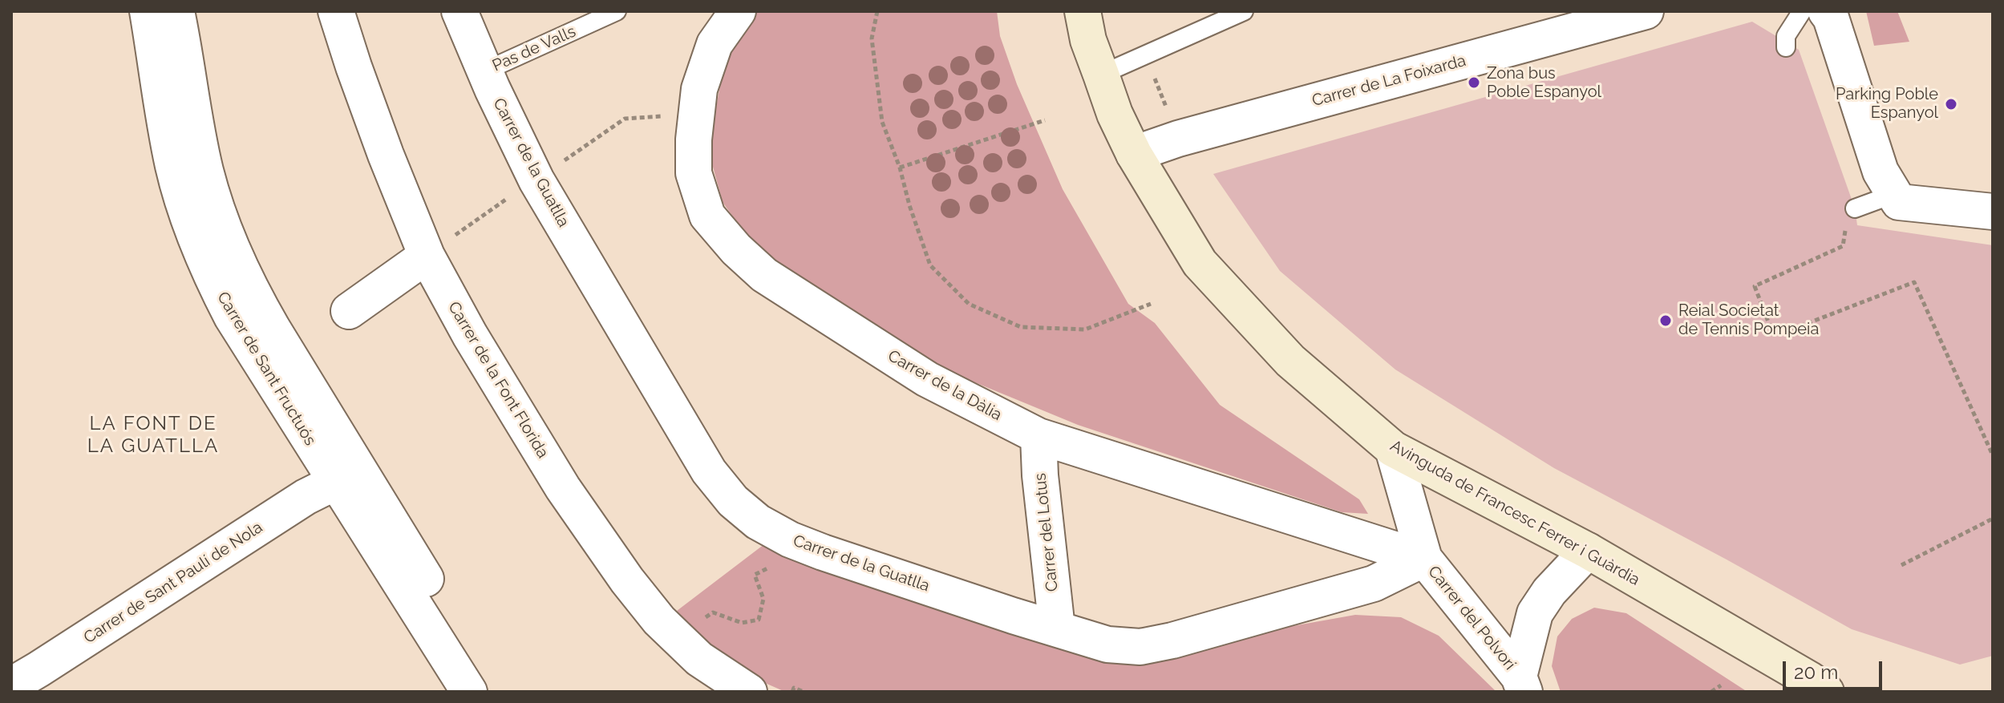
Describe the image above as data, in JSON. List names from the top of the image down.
{
  "streets": {
    "street": [
      "Carrer de La Foixarda",
      "Carrer de la Guatlla",
      "Carrer de Sant Fructuós",
      "Carrer de la Font Florida",
      "Carrer de la Dàlia",
      "Avinguda de Francesc Ferrer i Guàrdia",
      "Carrer del Lotus",
      "Carrer de Sant Paulí de Nola",
      "Carrer del Polvorí"
    ],
    "lane": ["Pas de Valls"]
  },
  "crossings": [
    ["Pas de Valls", "Carrer de la Guatlla"],
    ["Carrer de La Foixarda", "Avinguda de Francesc Ferrer i Guàrdia"],
    ["Carrer de la Guatlla", "Carrer de la Dàlia"],
    ["Carrer de la Guatlla", "Carrer del Lotus"],
    ["Carrer de la Guatlla", "Carrer del Polvorí"],
    ["Carrer de Sant Fructuós", "Carrer de Sant Paulí de Nola"],
    ["Carrer de la Dàlia", "Carrer del Lotus"],
    ["Carrer de la Dàlia", "Carrer del Polvorí"],
    ["Avinguda de Francesc Ferrer i Guàrdia", "Carrer del Polvorí"]
  ],
  "districts": ["LA FONT DE LA GUATLLA"],
  "places": ["Zona bus Poble Espanyol", "Parking Poble Espanyol", "Reial Societat de Tennis Pompeia"],
  "scale_bar": "20 m"
}
